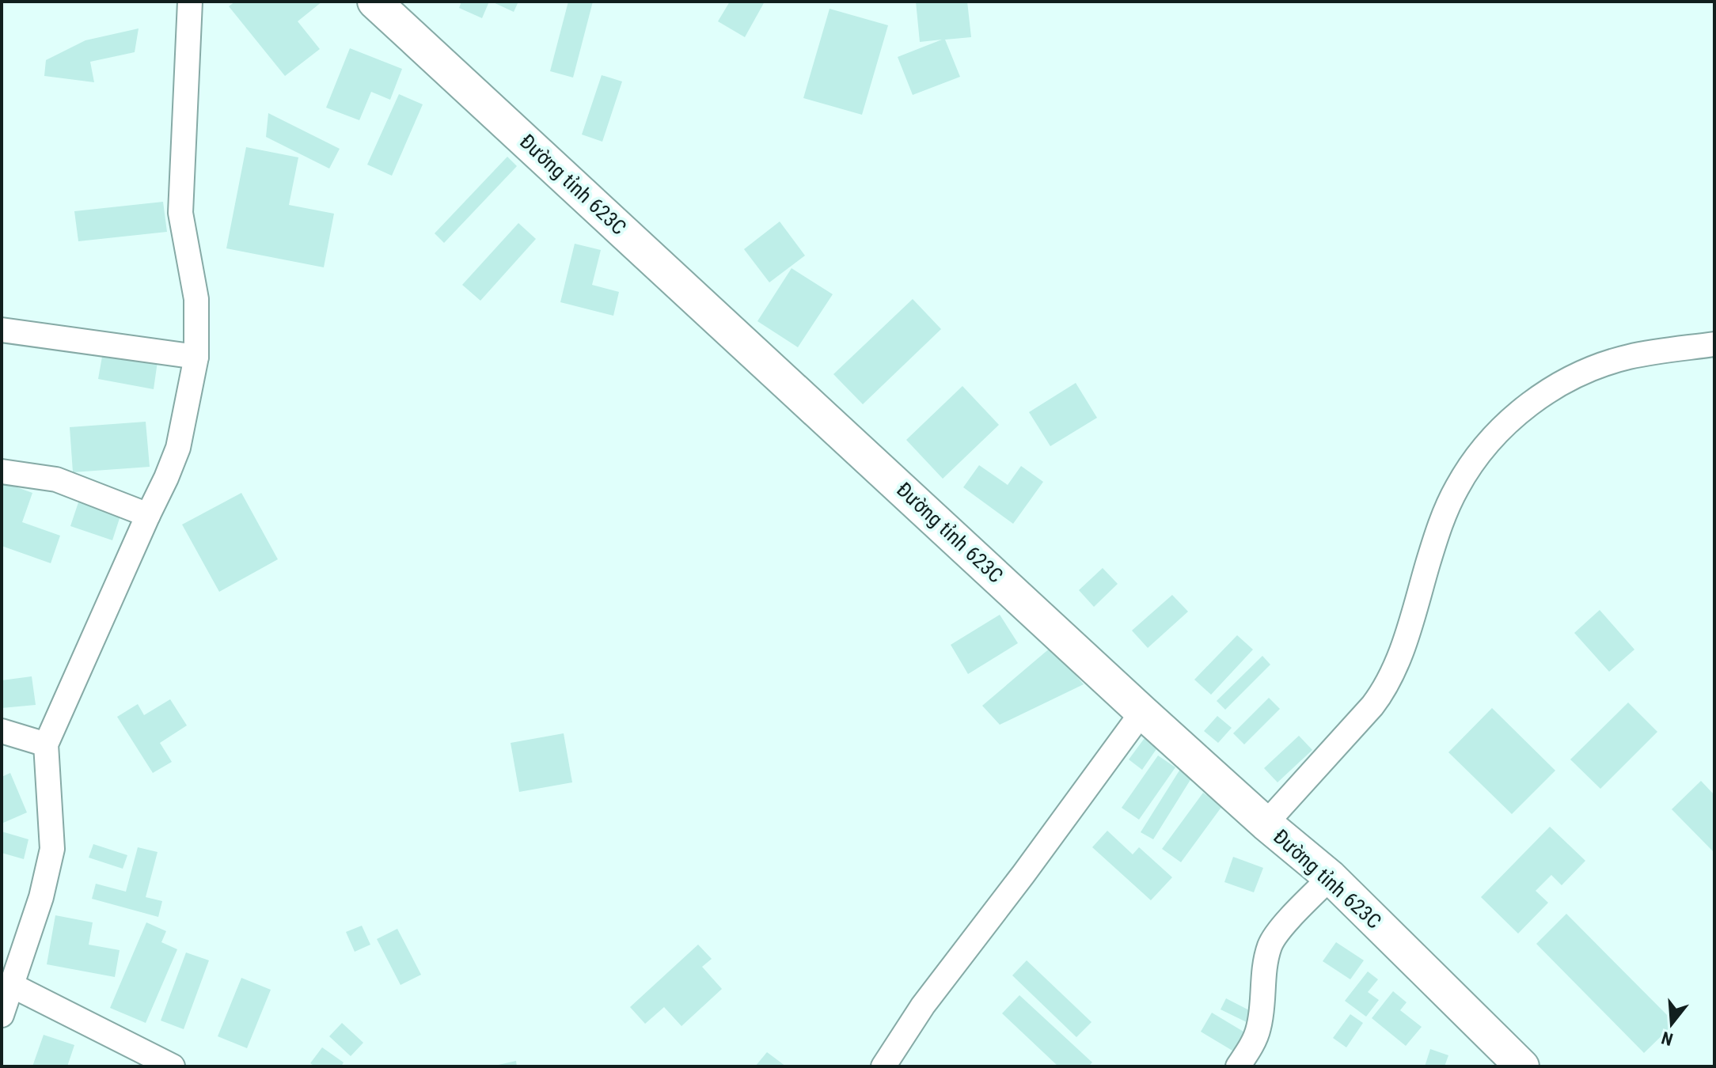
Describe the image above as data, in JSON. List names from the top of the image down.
{
  "streets": {
    "main road": ["Đường tỉnh 623C"]
  },
  "north": "bottom"
}
